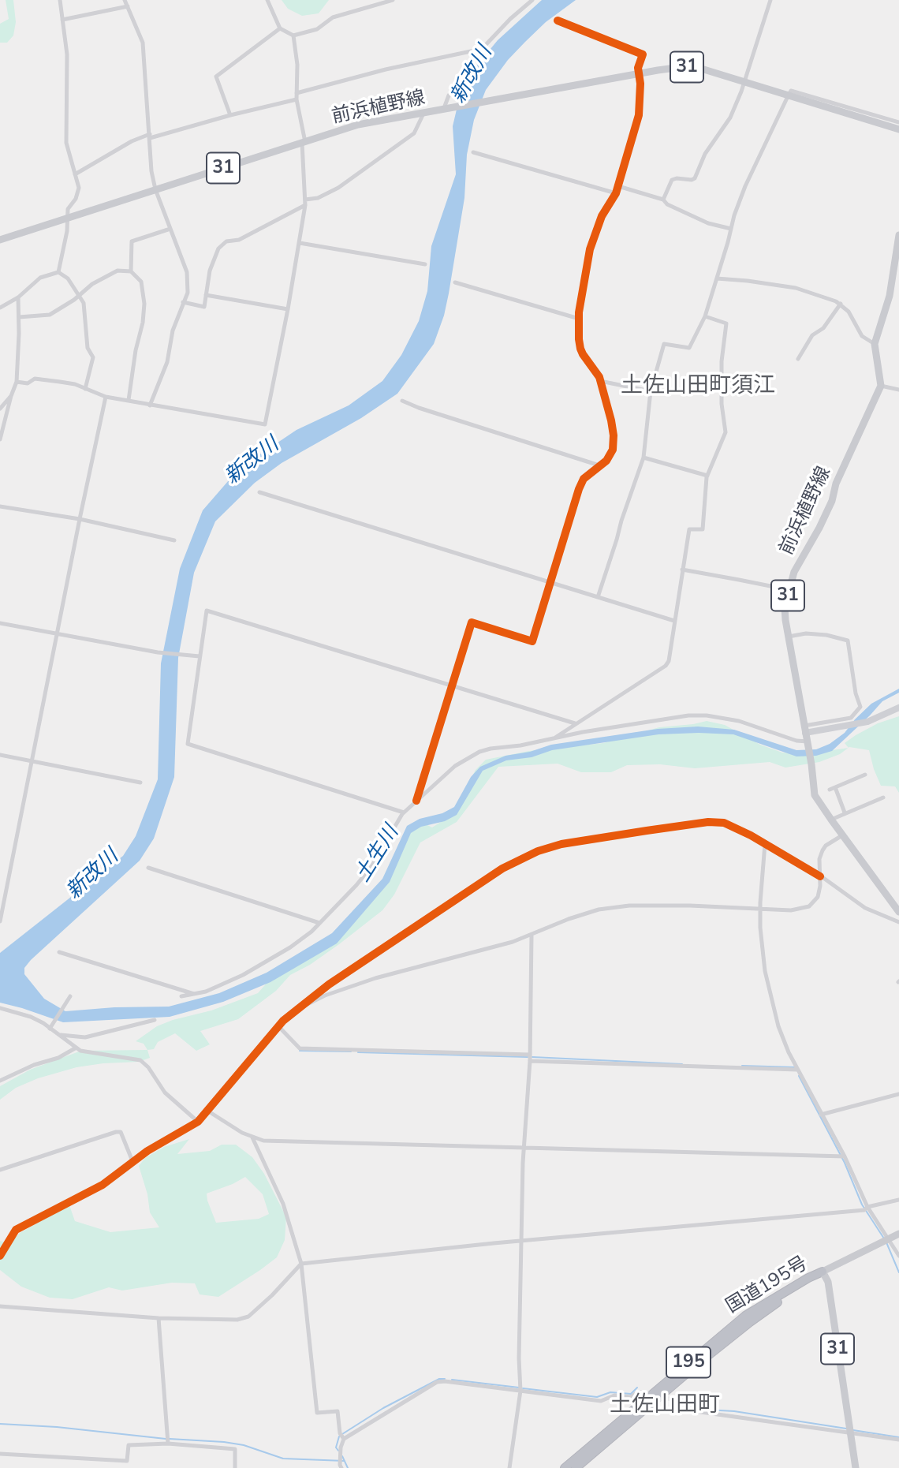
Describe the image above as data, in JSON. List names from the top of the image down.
{
  "streets": {
    "highway": ["国道195号", "195"],
    "main road": ["31", "前浜植野線"]
  },
  "crossings": [
    ["31", "国道195号"]
  ],
  "districts": ["土佐山田町須江", "土佐山田町"],
  "water": ["新改川", "土生川"]
}
